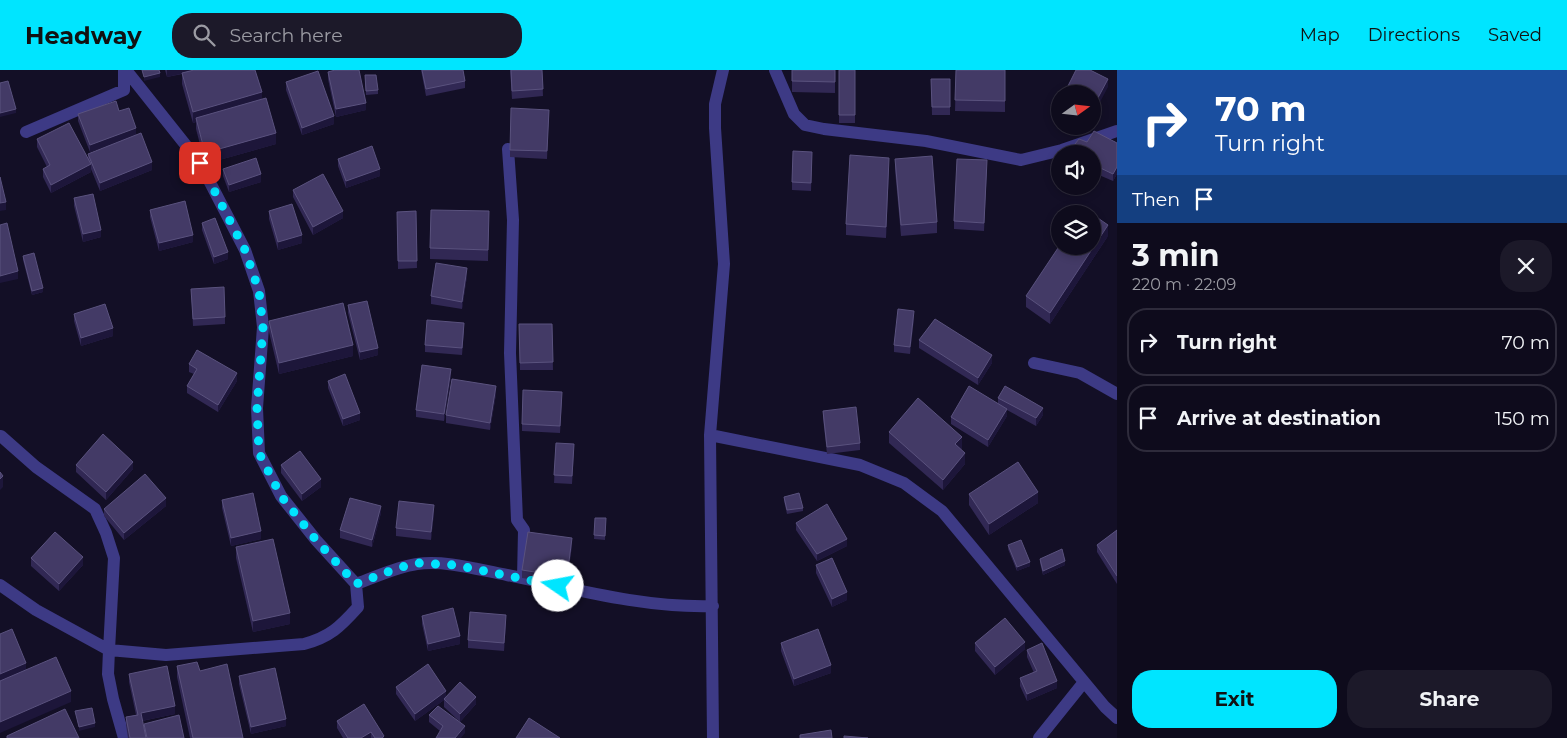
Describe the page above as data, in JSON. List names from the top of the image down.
{
  "north": "right",
  "page": {
    "header": "Headway",
    "search": "Search here",
    "nav": ["Map", "Directions", "Saved"],
    "turn": ["70 m", "Turn right"],
    "then": "Then",
    "heading": ["3 min", "220 m · 22:09"],
    "list": [
      {
        "name": "Turn right",
        "value": "70 m"
      },
      {
        "name": "Arrive at destination",
        "value": "150 m"
      }
    ],
    "buttons": ["Exit", "Share"]
  }
}
